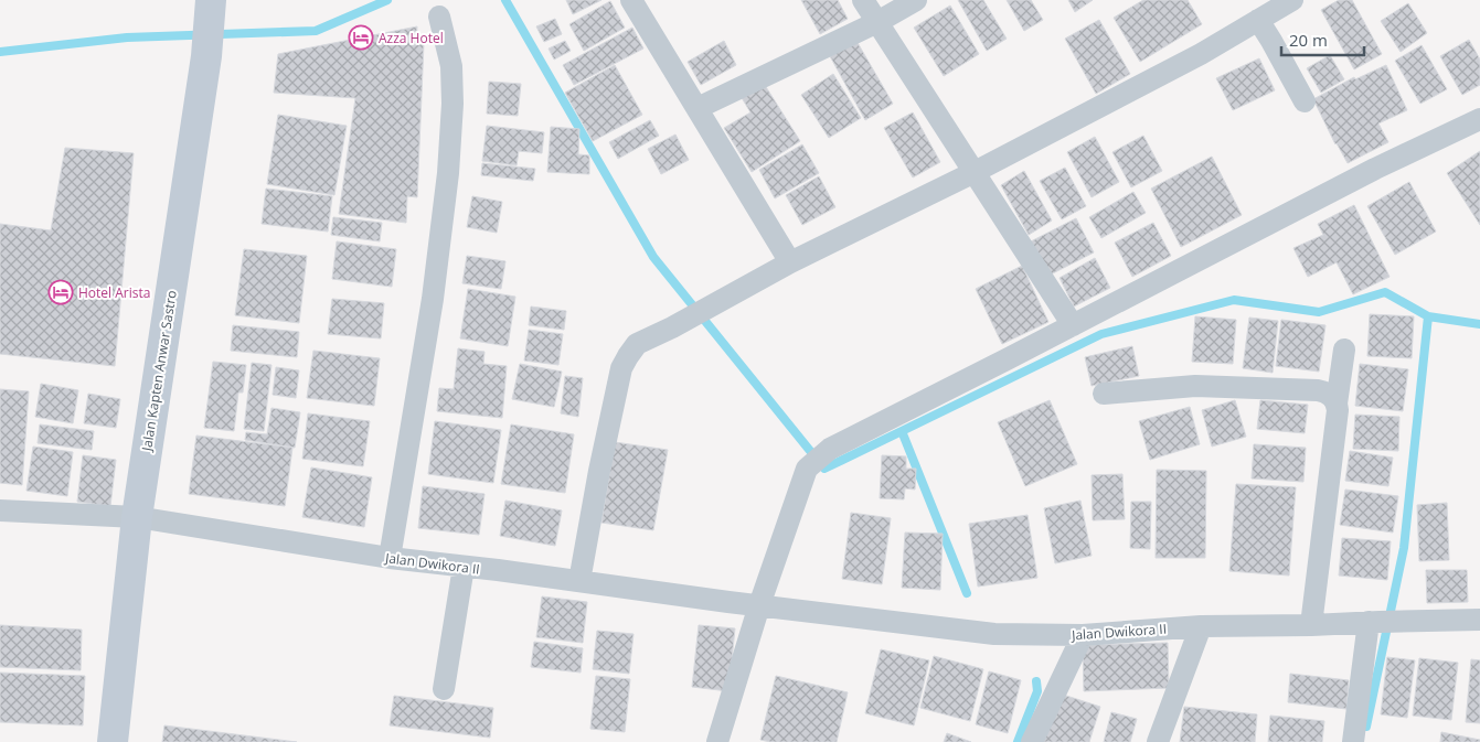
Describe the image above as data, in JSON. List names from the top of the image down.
{
  "streets": {
    "street": ["Jalan Kapten Anwar Sastro", "Jalan Dwikora II"]
  },
  "crossings": [
    ["Jalan Kapten Anwar Sastro", "Jalan Dwikora II"]
  ],
  "places": {
    "hotel": ["Azza Hotel", "Hotel Arista"]
  },
  "scale_bar": "20 m"
}
